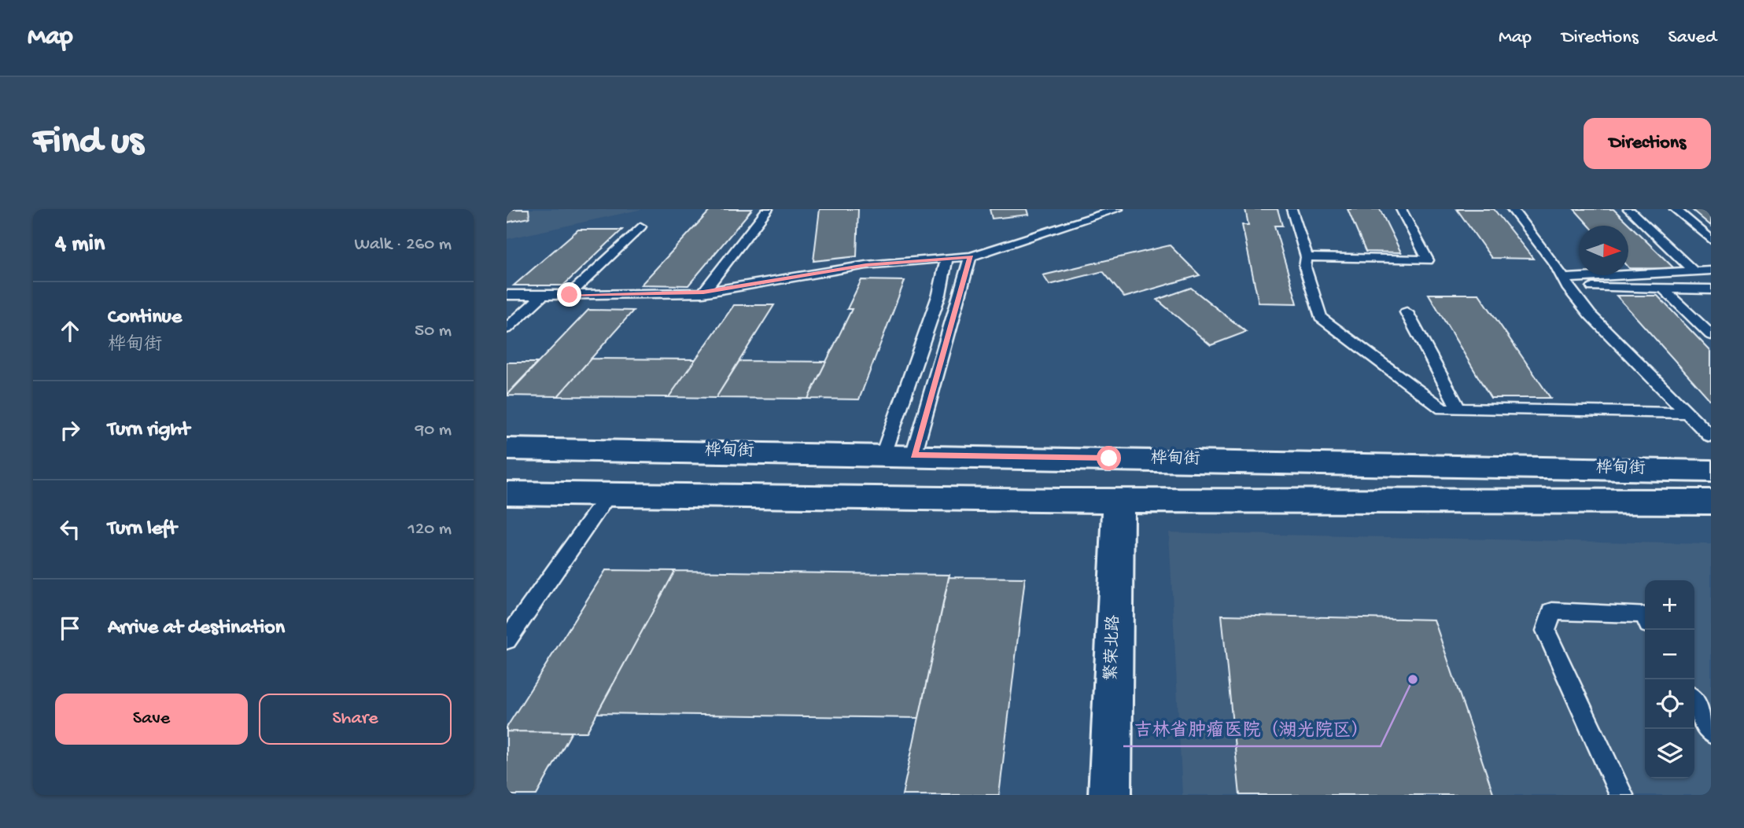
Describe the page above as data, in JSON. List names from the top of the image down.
{
  "streets": {
    "street": ["桦甸街", "繁荣北路"]
  },
  "crossings": [
    ["桦甸街", "繁荣北路"]
  ],
  "places": ["吉林省肿瘤医院（湖光院区）"],
  "north": "right",
  "page": {
    "header": "Map",
    "nav": ["Map", "Directions", "Saved"],
    "buttons": [
      "Directions",
      ["Save", "Share"]
    ],
    "title": "Find us",
    "heading": ["4 min", "Walk · 260 m"],
    "list": [
      ["Continue", "桦甸街", "50 m"],
      ["Turn right", "90 m"],
      ["Turn left", "120 m"],
      "Arrive at destination"
    ],
    "map_buttons": ["+", "−"]
  }
}
